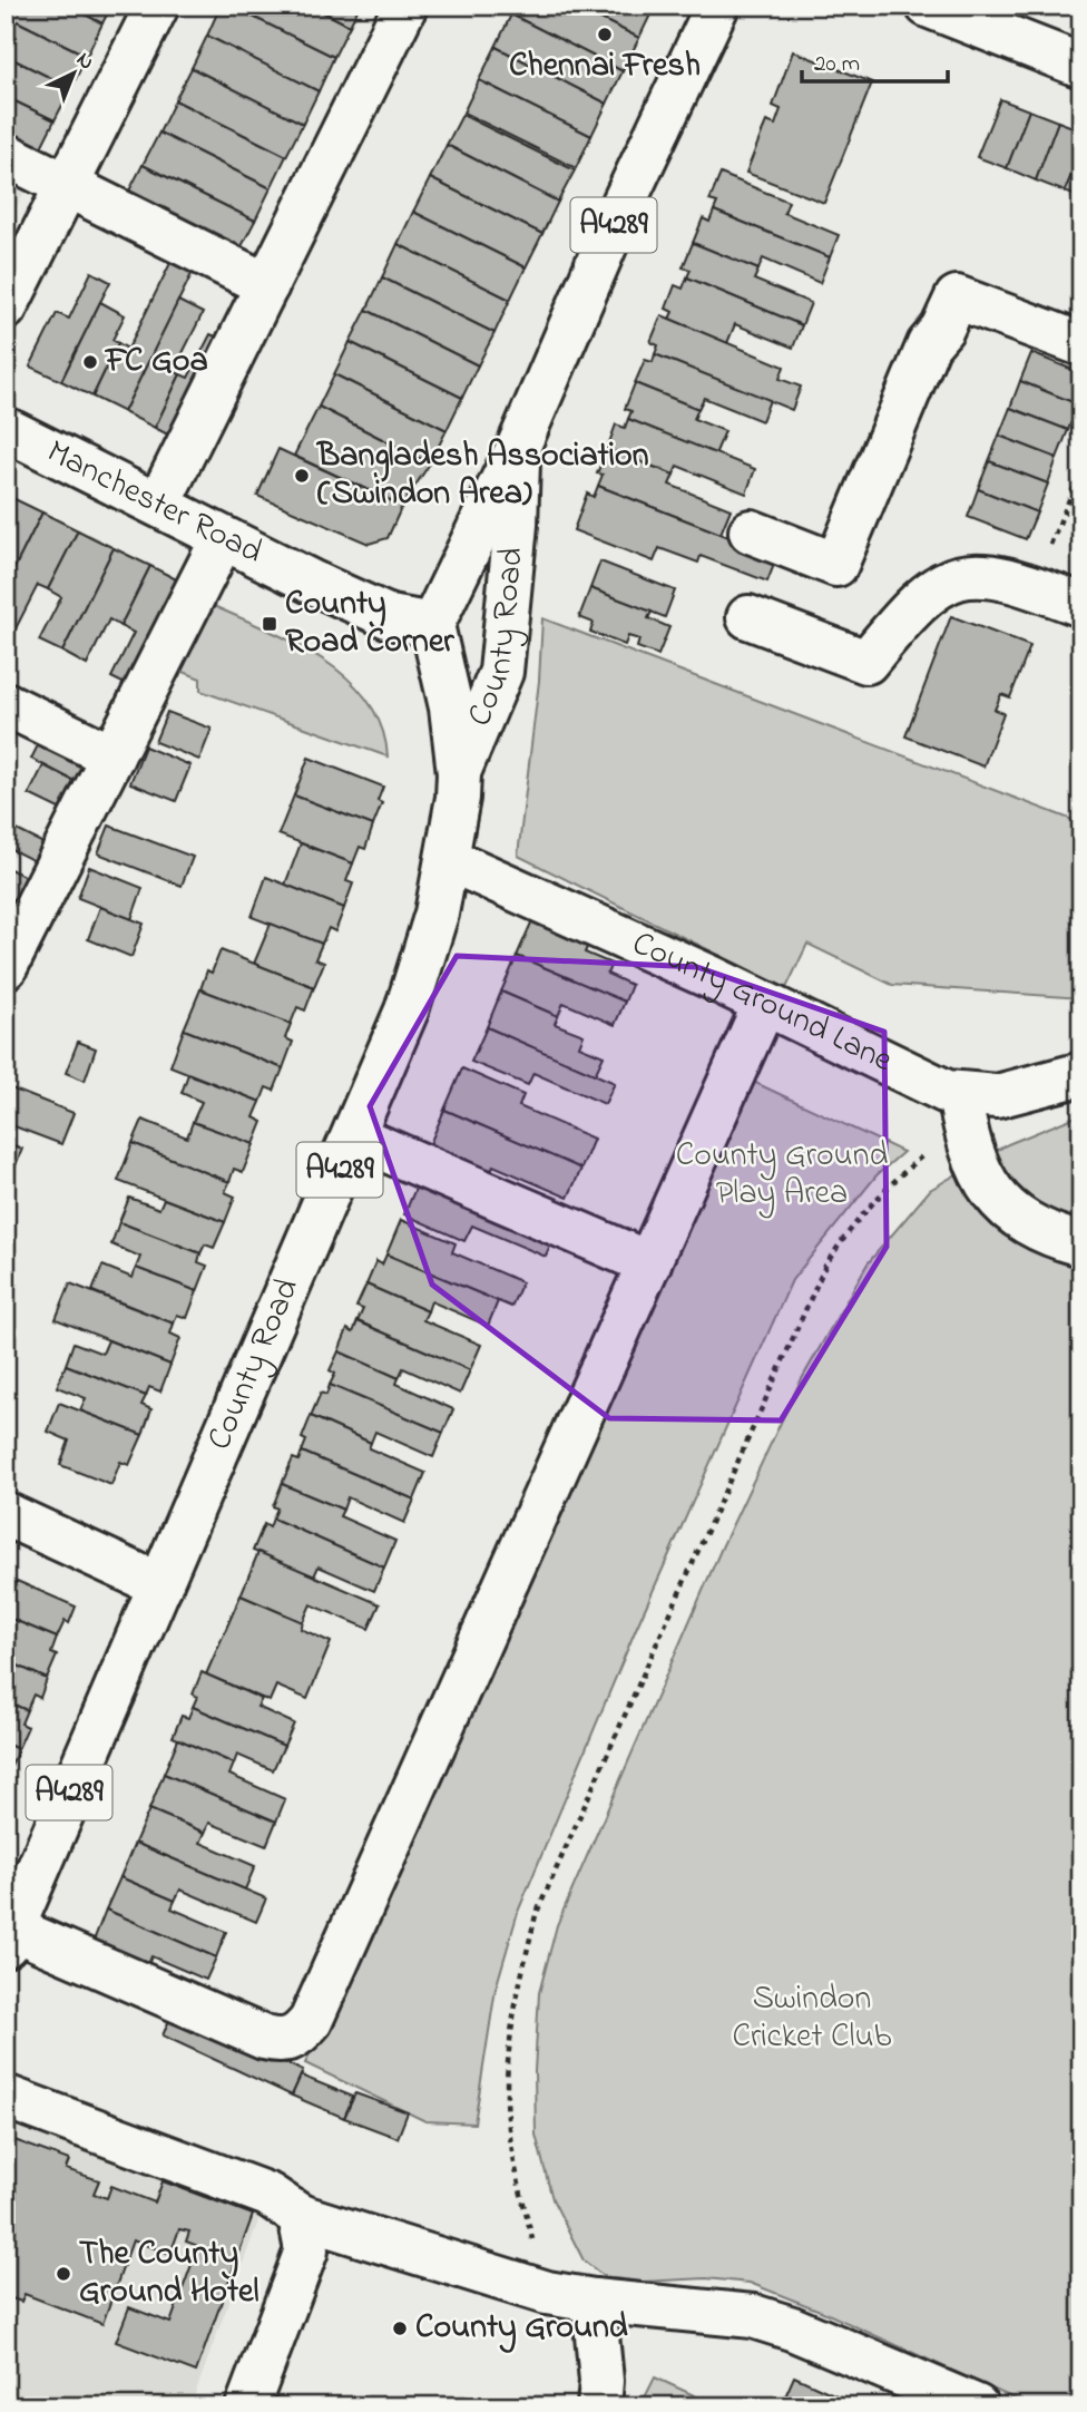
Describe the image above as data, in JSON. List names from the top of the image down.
{
  "streets": {
    "main road": [
      "A4289",
      "Manchester Road",
      "County Road",
      "County Ground Lane"
    ]
  },
  "crossings": [
    ["Manchester Road", "County Road"],
    ["County Road", "County Ground Lane"]
  ],
  "parks": ["County Ground Play Area", "Swindon Cricket Club"],
  "places": {
    "other": [
      "Chennai Fresh",
      "FC Goa",
      "Bangladesh Association (Swindon Area)",
      "The County Ground Hotel",
      "County Ground"
    ],
    "transit": ["County Road Corner"]
  },
  "scale_bar": "20 m",
  "north": "top right"
}
